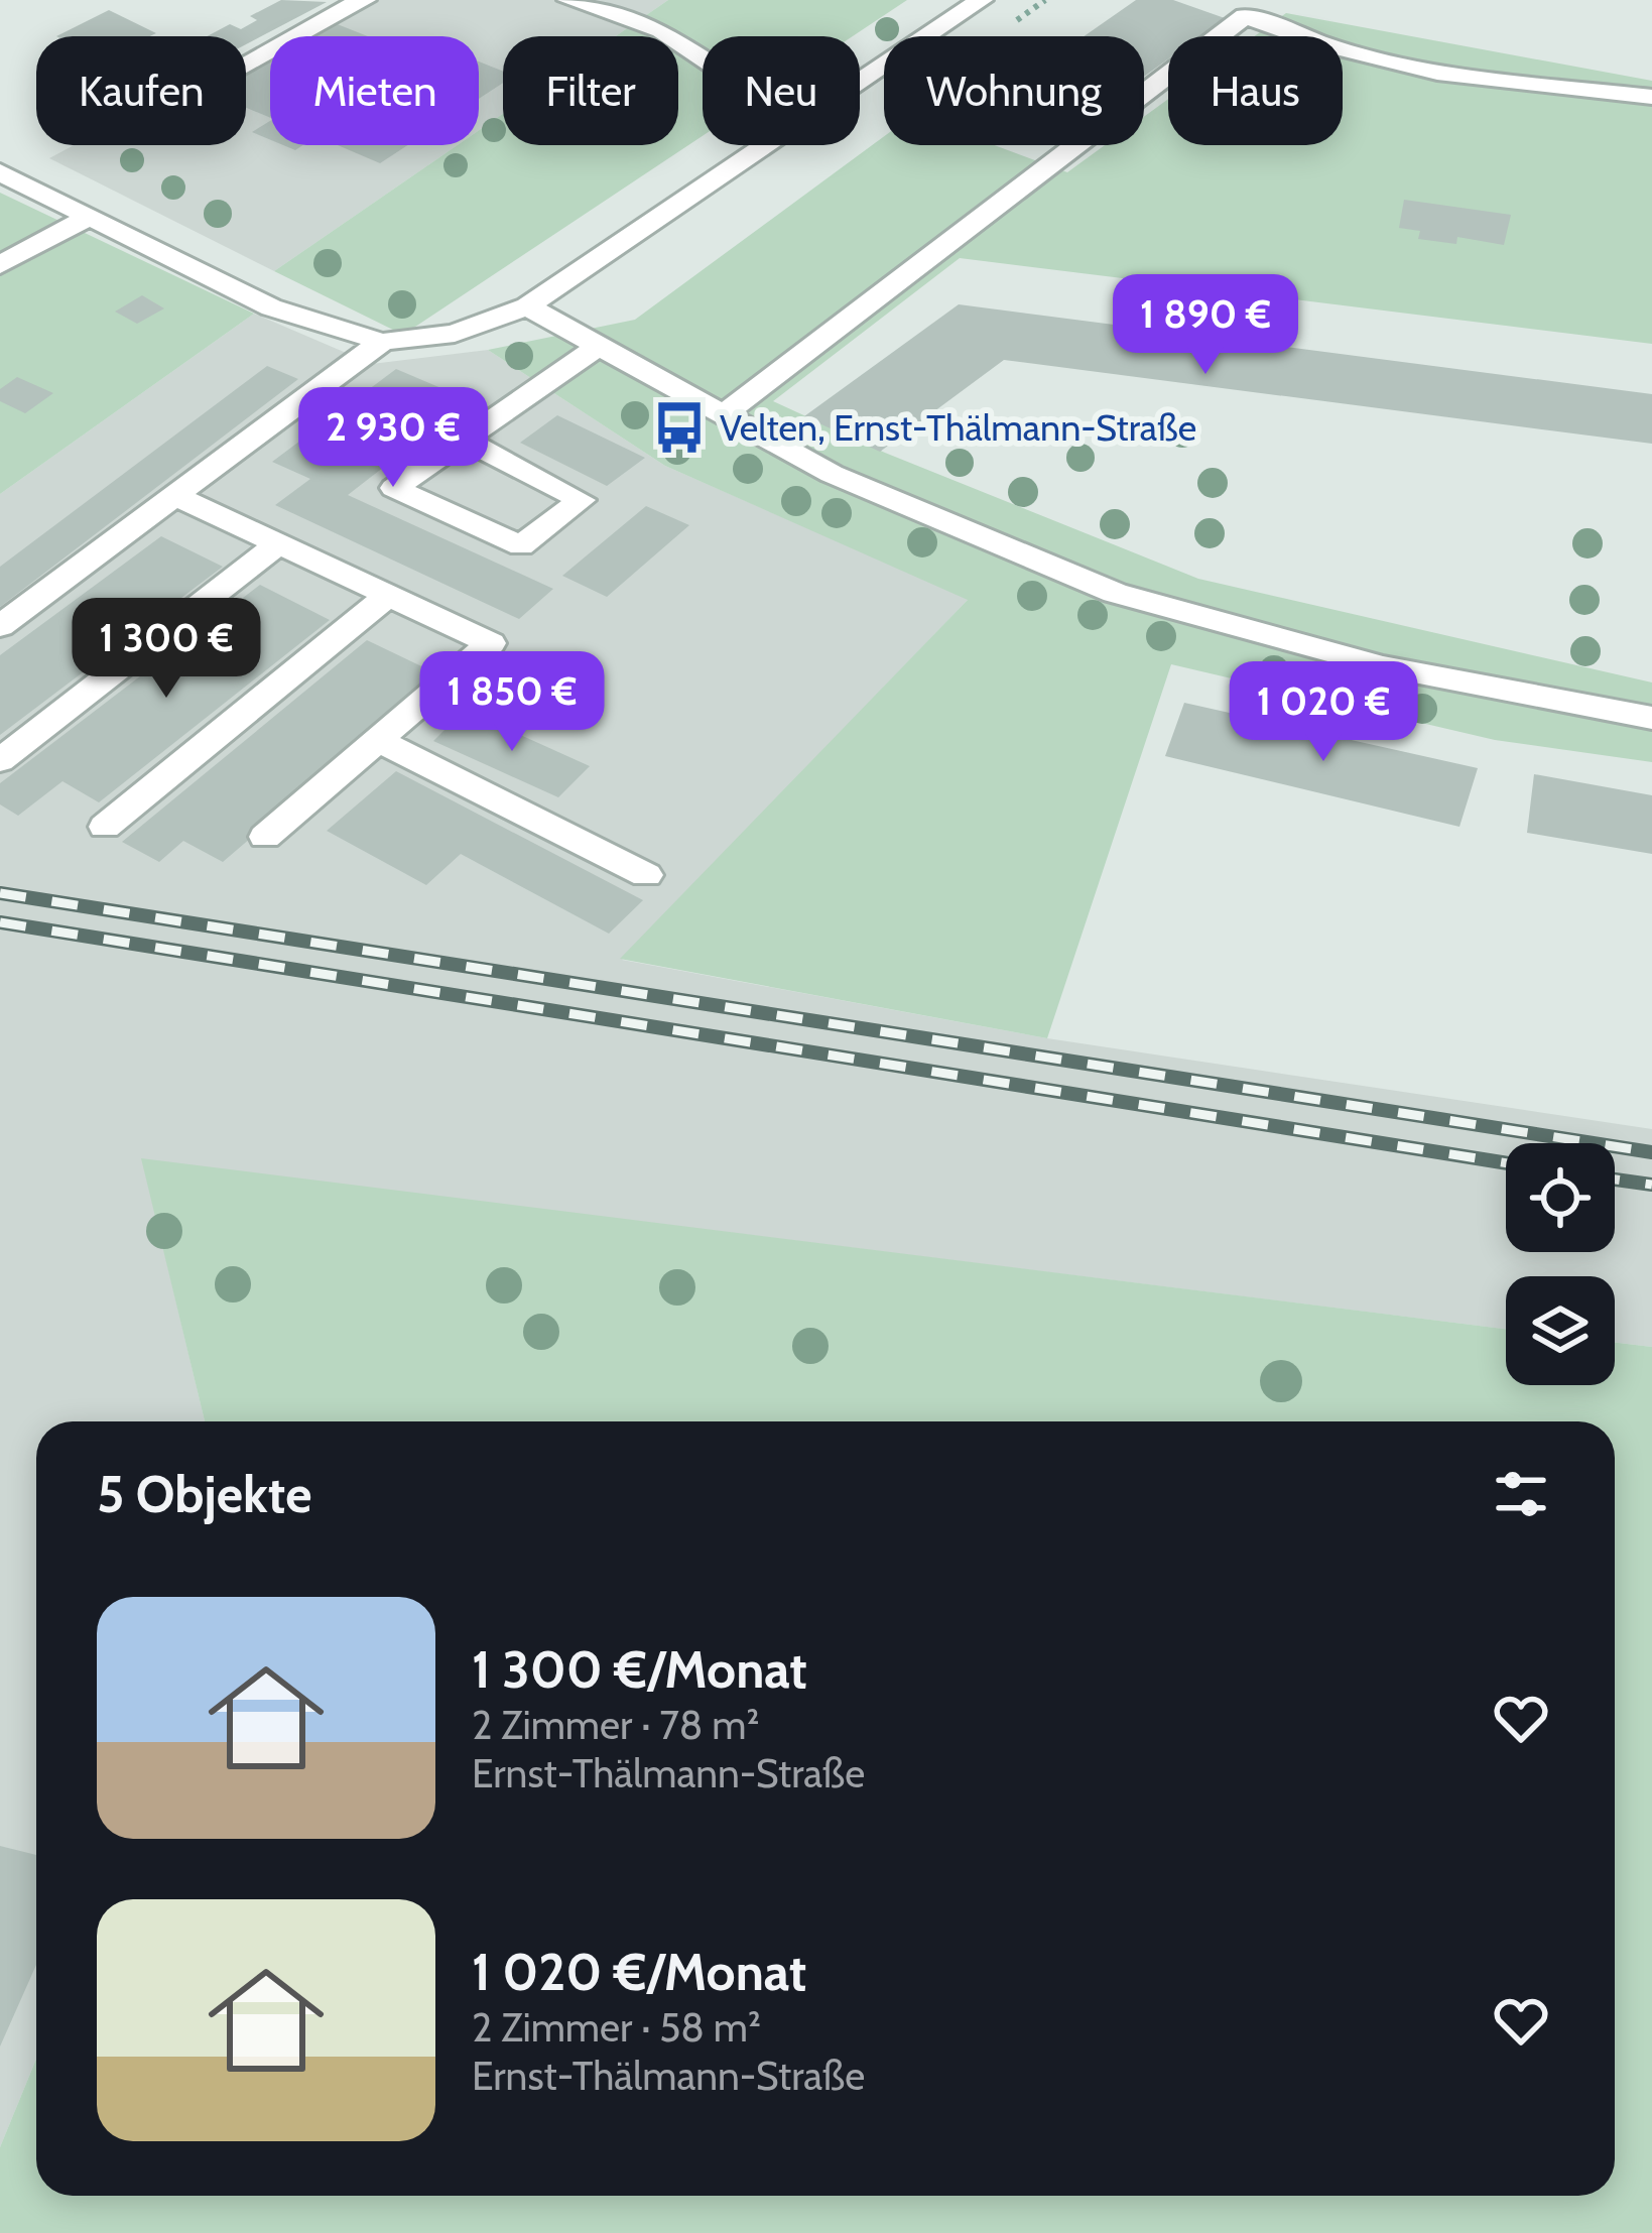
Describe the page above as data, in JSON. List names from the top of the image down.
{
  "places": {
    "bus stop": ["Velten, Ernst-Thälmann-Straße"]
  },
  "page": {
    "chip": [
      "Kaufen",
      "Mieten",
      "Filter",
      "Neu",
      "Wohnung",
      "Haus"
    ],
    "price": [
      "1 890 €",
      "2 930 €",
      "1 300 €",
      "1 850 €",
      "1 020 €"
    ],
    "heading": "5 Objekte",
    "list": [
      {
        "name": "1 300 €/Monat",
        "note": "2 Zimmer · 78 m² · Ernst-Thälmann-Straße"
      },
      {
        "name": "1 020 €/Monat",
        "note": "2 Zimmer · 58 m² · Ernst-Thälmann-Straße"
      }
    ]
  }
}
